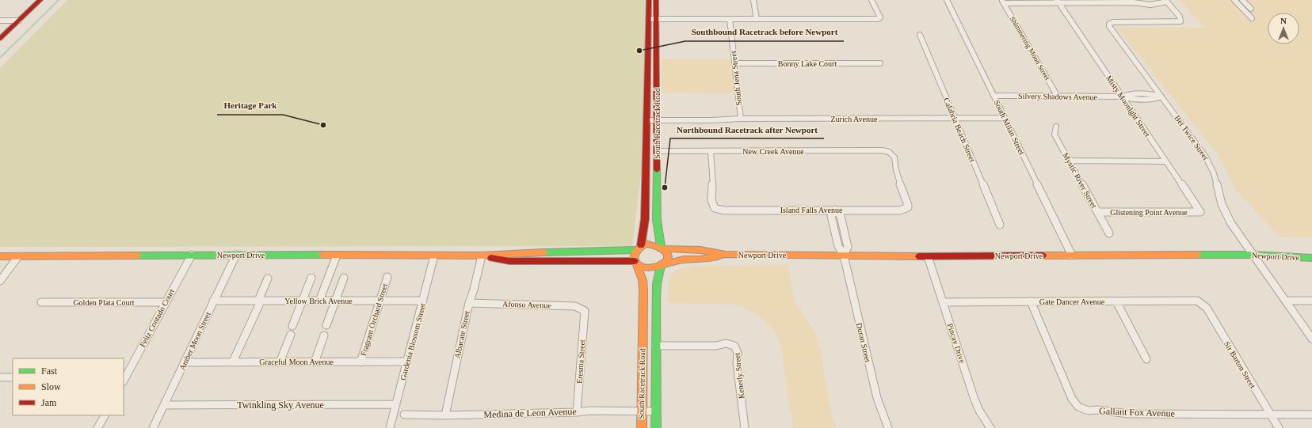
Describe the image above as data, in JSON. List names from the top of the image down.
{
  "streets": {
    "street": [
      "Shimmering Moon Street",
      "Bonny Lake Court",
      "South Jena Street",
      "Silvery Shadows Avenue",
      "Misty Moonlght Street",
      "Zurich Avenue",
      "South Racetrack Road",
      "South Milan Street",
      "Calabria Beach Street",
      "Bet Twice Street",
      "New Creek Avenue",
      "Mystic River Street",
      "Island Falls Avenue",
      "Glistening Point Avenue",
      "Newport Drive",
      "Yellow Brick Avenue",
      "Gate Dancer Avenue",
      "Golden Plata Court",
      "Afonso Avenue",
      "Feliz Contado Court",
      "Fragrant Orchard Street",
      "Albacate Street",
      "Amber Moon Street",
      "Gardenia Blossom Street",
      "Duran Street",
      "Pincay Drive",
      "Graceful Moon Avenue",
      "Eresma Street",
      "Sir Barton Street",
      "Kenerly Street",
      "Twinkling Sky Avenue",
      "Gallant Fox Avenue",
      "Medina de Leon Avenue"
    ]
  },
  "crossings": [
    ["Shimmering Moon Street", "Silvery Shadows Avenue"],
    ["Bonny Lake Court", "South Jena Street"],
    ["South Jena Street", "Zurich Avenue"],
    ["Silvery Shadows Avenue", "Misty Moonlght Street"],
    ["Silvery Shadows Avenue", "South Milan Street"],
    ["Silvery Shadows Avenue", "Bet Twice Street"],
    ["Misty Moonlght Street", "Glistening Point Avenue"],
    ["Zurich Avenue", "South Racetrack Road"],
    ["Zurich Avenue", "South Milan Street"],
    ["Zurich Avenue", "Calabria Beach Street"],
    ["South Racetrack Road", "New Creek Avenue"],
    ["South Racetrack Road", "Newport Drive"],
    ["South Racetrack Road", "Kenerly Street"],
    ["South Racetrack Road", "Medina de Leon Avenue"],
    ["South Milan Street", "Newport Drive"],
    ["Bet Twice Street", "Newport Drive"],
    ["New Creek Avenue", "Island Falls Avenue"],
    ["Mystic River Street", "Glistening Point Avenue"],
    ["Island Falls Avenue", "Duran Street"],
    ["Newport Drive", "Feliz Contado Court"],
    ["Newport Drive", "Albacate Street"],
    ["Newport Drive", "Amber Moon Street"],
    ["Newport Drive", "Gardenia Blossom Street"],
    ["Newport Drive", "Duran Street"],
    ["Newport Drive", "Pincay Drive"],
    ["Yellow Brick Avenue", "Fragrant Orchard Street"],
    ["Yellow Brick Avenue", "Amber Moon Street"],
    ["Yellow Brick Avenue", "Gardenia Blossom Street"],
    ["Gate Dancer Avenue", "Pincay Drive"],
    ["Gate Dancer Avenue", "Sir Barton Street"],
    ["Gate Dancer Avenue", "Gallant Fox Avenue"],
    ["Golden Plata Court", "Feliz Contado Court"],
    ["Afonso Avenue", "Albacate Street"],
    ["Afonso Avenue", "Eresma Street"],
    ["Fragrant Orchard Street", "Graceful Moon Avenue"],
    ["Albacate Street", "Medina de Leon Avenue"],
    ["Amber Moon Street", "Graceful Moon Avenue"],
    ["Amber Moon Street", "Twinkling Sky Avenue"],
    ["Gardenia Blossom Street", "Graceful Moon Avenue"],
    ["Gardenia Blossom Street", "Twinkling Sky Avenue"],
    ["Eresma Street", "Medina de Leon Avenue"],
    ["Sir Barton Street", "Gallant Fox Avenue"]
  ],
  "places": ["Southbound Racetrack before Newport", "Heritage Park", "Northbound Racetrack after Newport"],
  "legend": ["Fast", "Slow", "Jam"],
  "north": "top"
}
